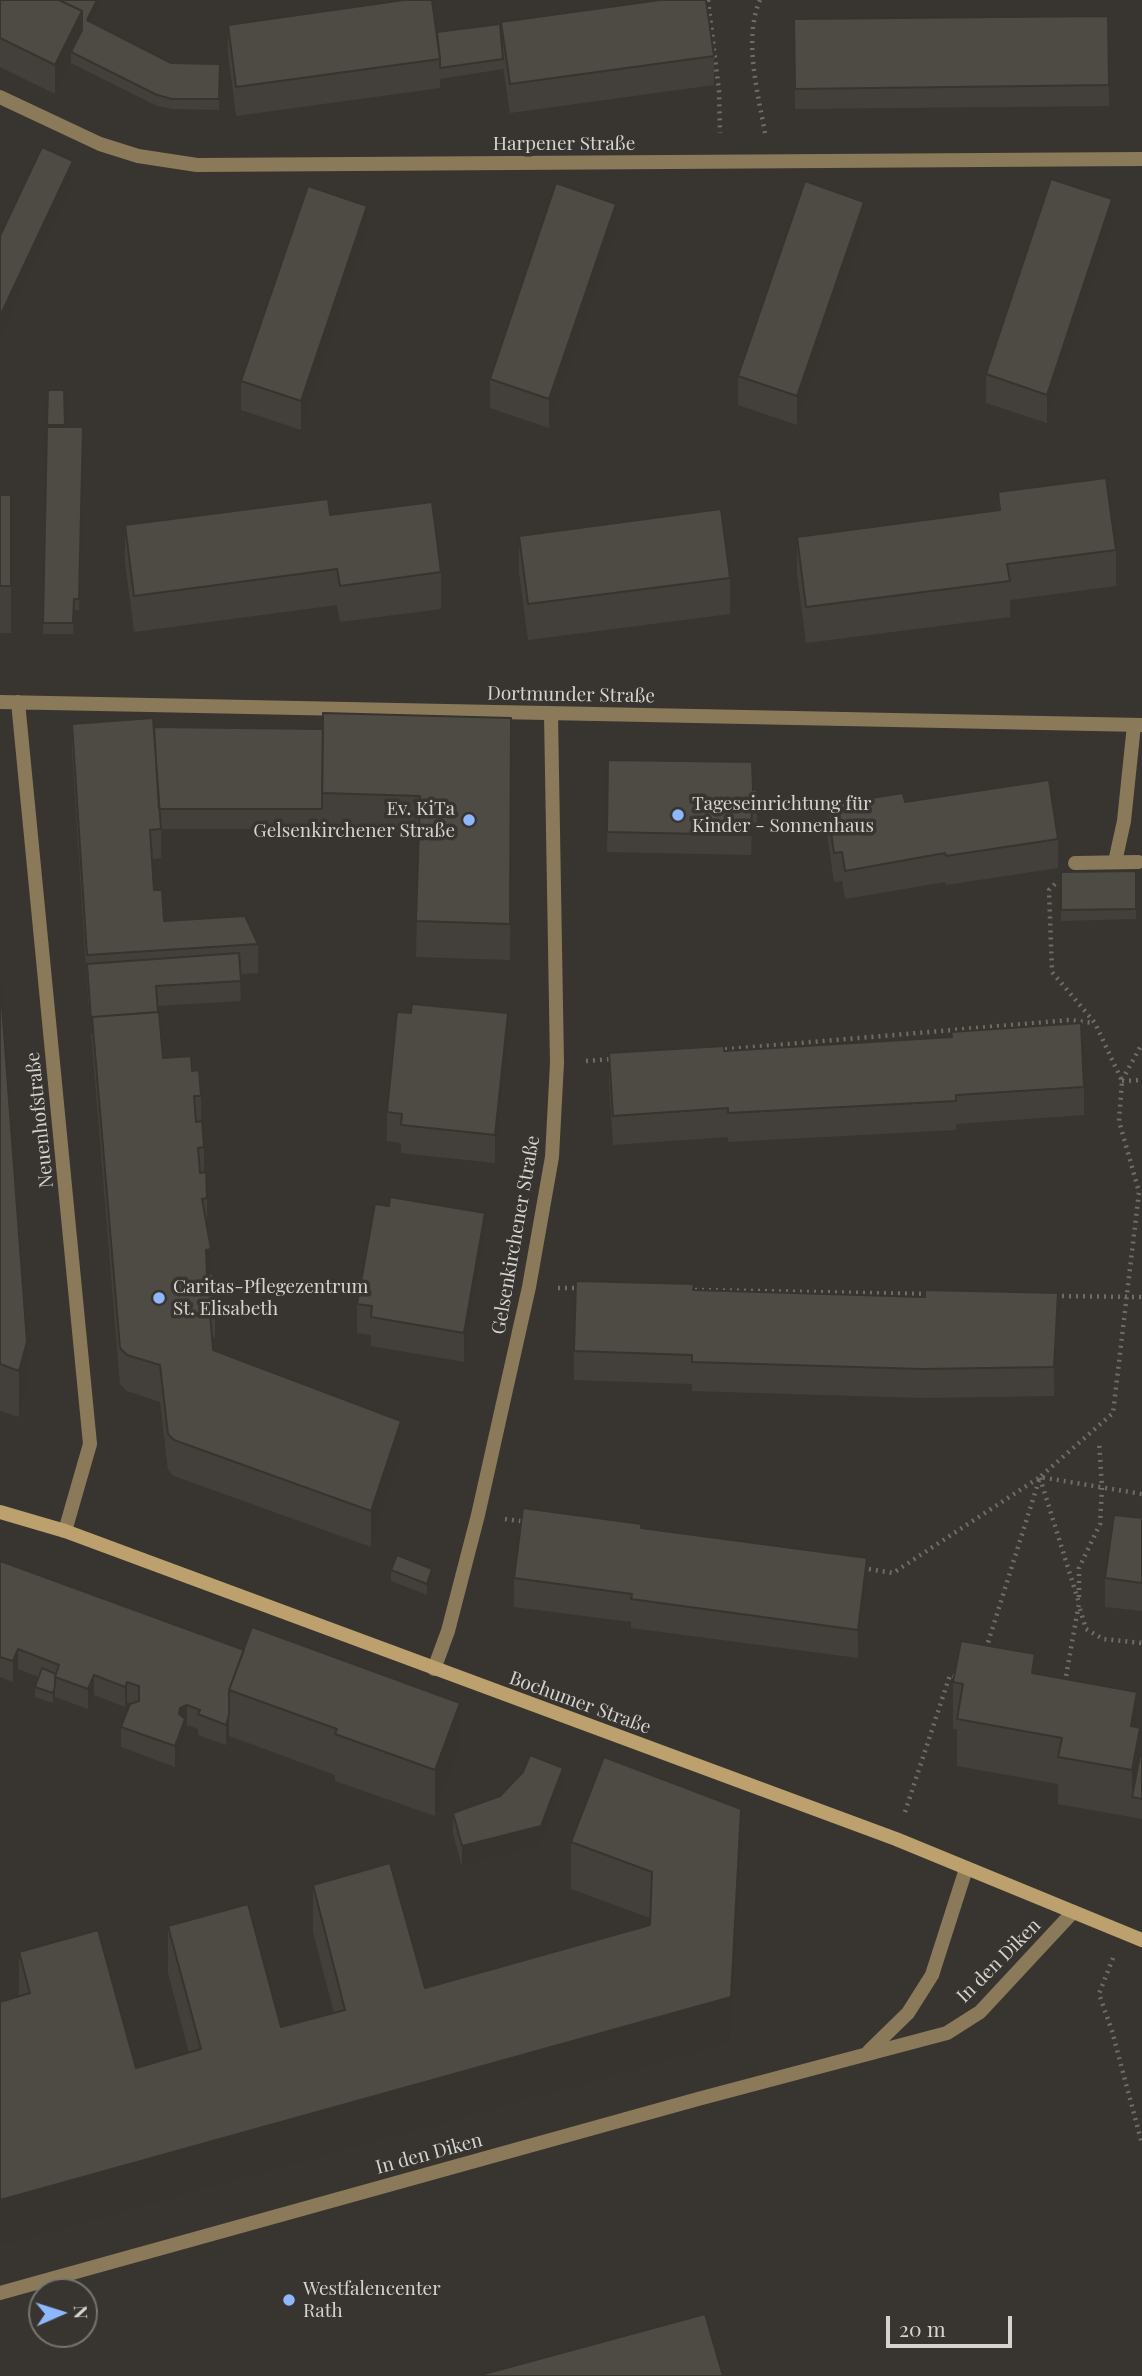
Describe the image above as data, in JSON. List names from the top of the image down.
{
  "streets": {
    "street": [
      "Harpener Straße",
      "Dortmunder Straße",
      "Neuenhofstraße",
      "Gelsenkirchener Straße",
      "Bochumer Straße",
      "In den Diken"
    ]
  },
  "crossings": [
    ["Dortmunder Straße", "Neuenhofstraße"],
    ["Dortmunder Straße", "Gelsenkirchener Straße"],
    ["Neuenhofstraße", "Bochumer Straße"],
    ["Gelsenkirchener Straße", "Bochumer Straße"],
    ["Bochumer Straße", "In den Diken"]
  ],
  "places": [
    "Tageseinrichtung für Kinder - Sonnenhaus",
    "Ev. KiTa Gelsenkirchener Straße",
    "Caritas-Pflegezentrum St. Elisabeth",
    "Westfalencenter Rath"
  ],
  "scale_bar": "20 m",
  "north": "right"
}
